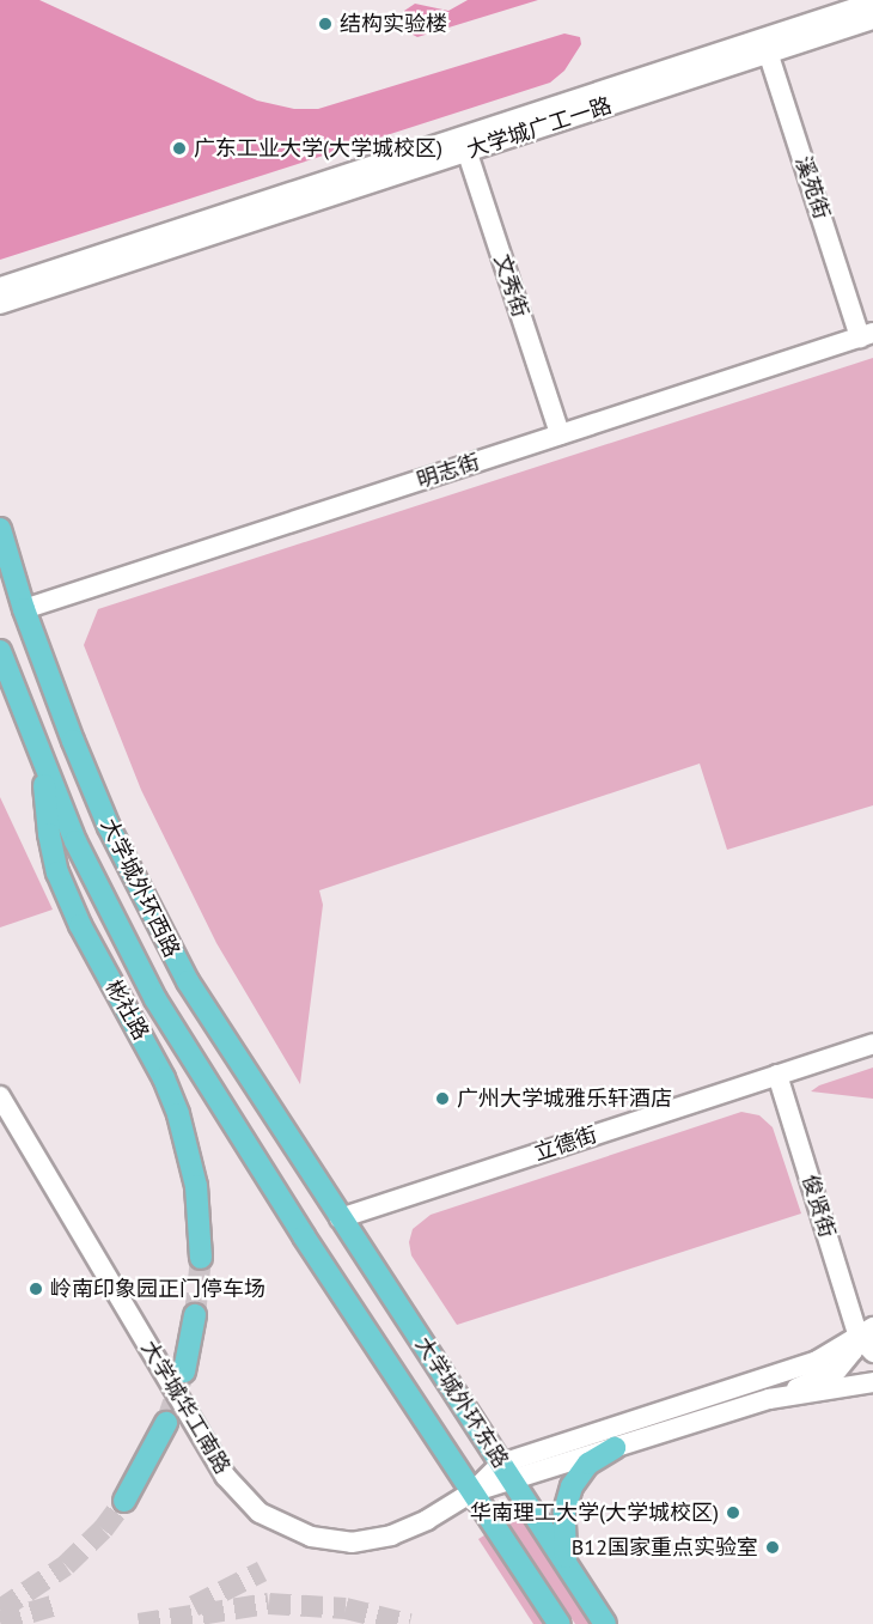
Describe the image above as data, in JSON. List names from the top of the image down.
{
  "streets": {
    "main road": ["大学城外环西路", "彬社路", "大学城外环东路"],
    "street": [
      "大学城广工一路",
      "溪苑街",
      "文秀街",
      "明志街",
      "立德街",
      "俊贤街",
      "大学城华工南路"
    ]
  },
  "crossings": [
    ["大学城广工一路", "溪苑街"],
    ["大学城广工一路", "文秀街"],
    ["溪苑街", "明志街"],
    ["文秀街", "明志街"],
    ["明志街", "大学城外环西路"],
    ["大学城外环西路", "彬社路"],
    ["大学城外环西路", "立德街"],
    ["大学城外环西路", "大学城外环东路"],
    ["立德街", "俊贤街"],
    ["立德街", "大学城外环东路"],
    ["俊贤街", "大学城华工南路"],
    ["大学城外环东路", "大学城华工南路"]
  ],
  "places": [
    "结构实验楼",
    "广东工业大学(大学城校区)",
    "广州大学城雅乐轩酒店",
    "岭南印象园正门停车场",
    "华南理工大学(大学城校区)",
    "B12国家重点实验室"
  ]
}
